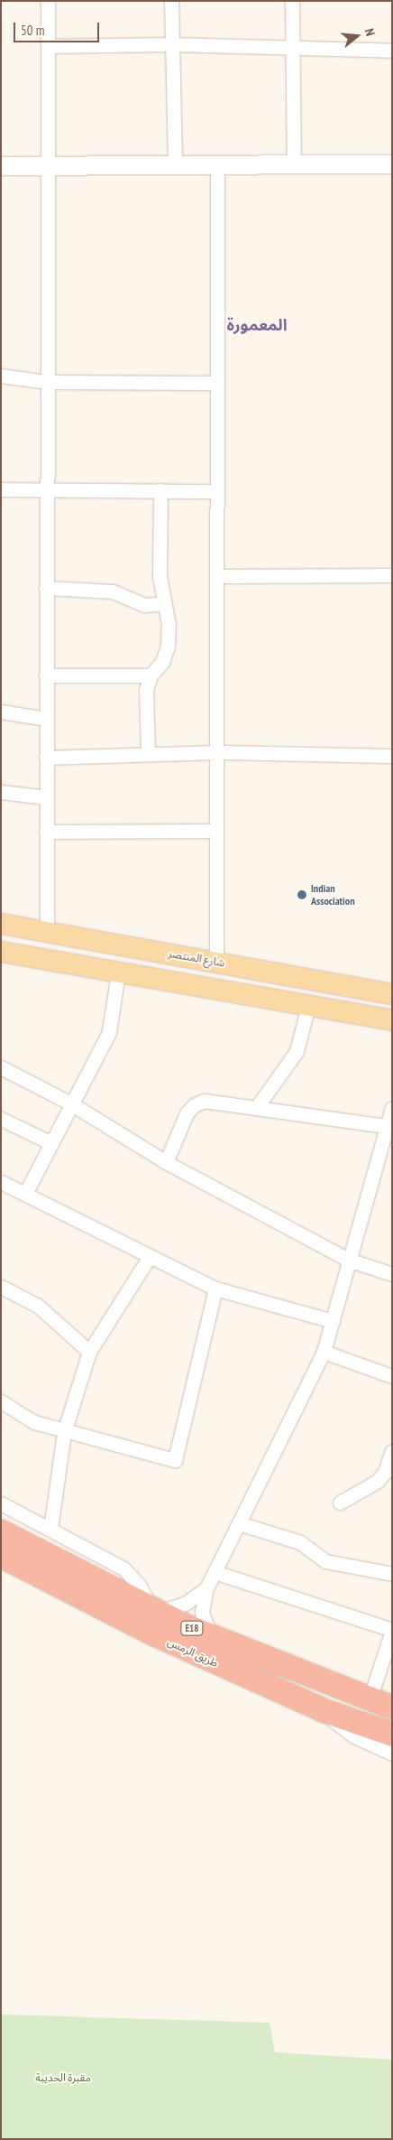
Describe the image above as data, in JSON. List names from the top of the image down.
{
  "streets": {
    "highway": ["E18", "طريق الرمس"],
    "main road": ["شارع المنتصر"]
  },
  "districts": ["المعمورة"],
  "parks": ["مقبرة الحديبة"],
  "places": ["Indian Association"],
  "scale_bar": "50 m",
  "north": "right"
}
